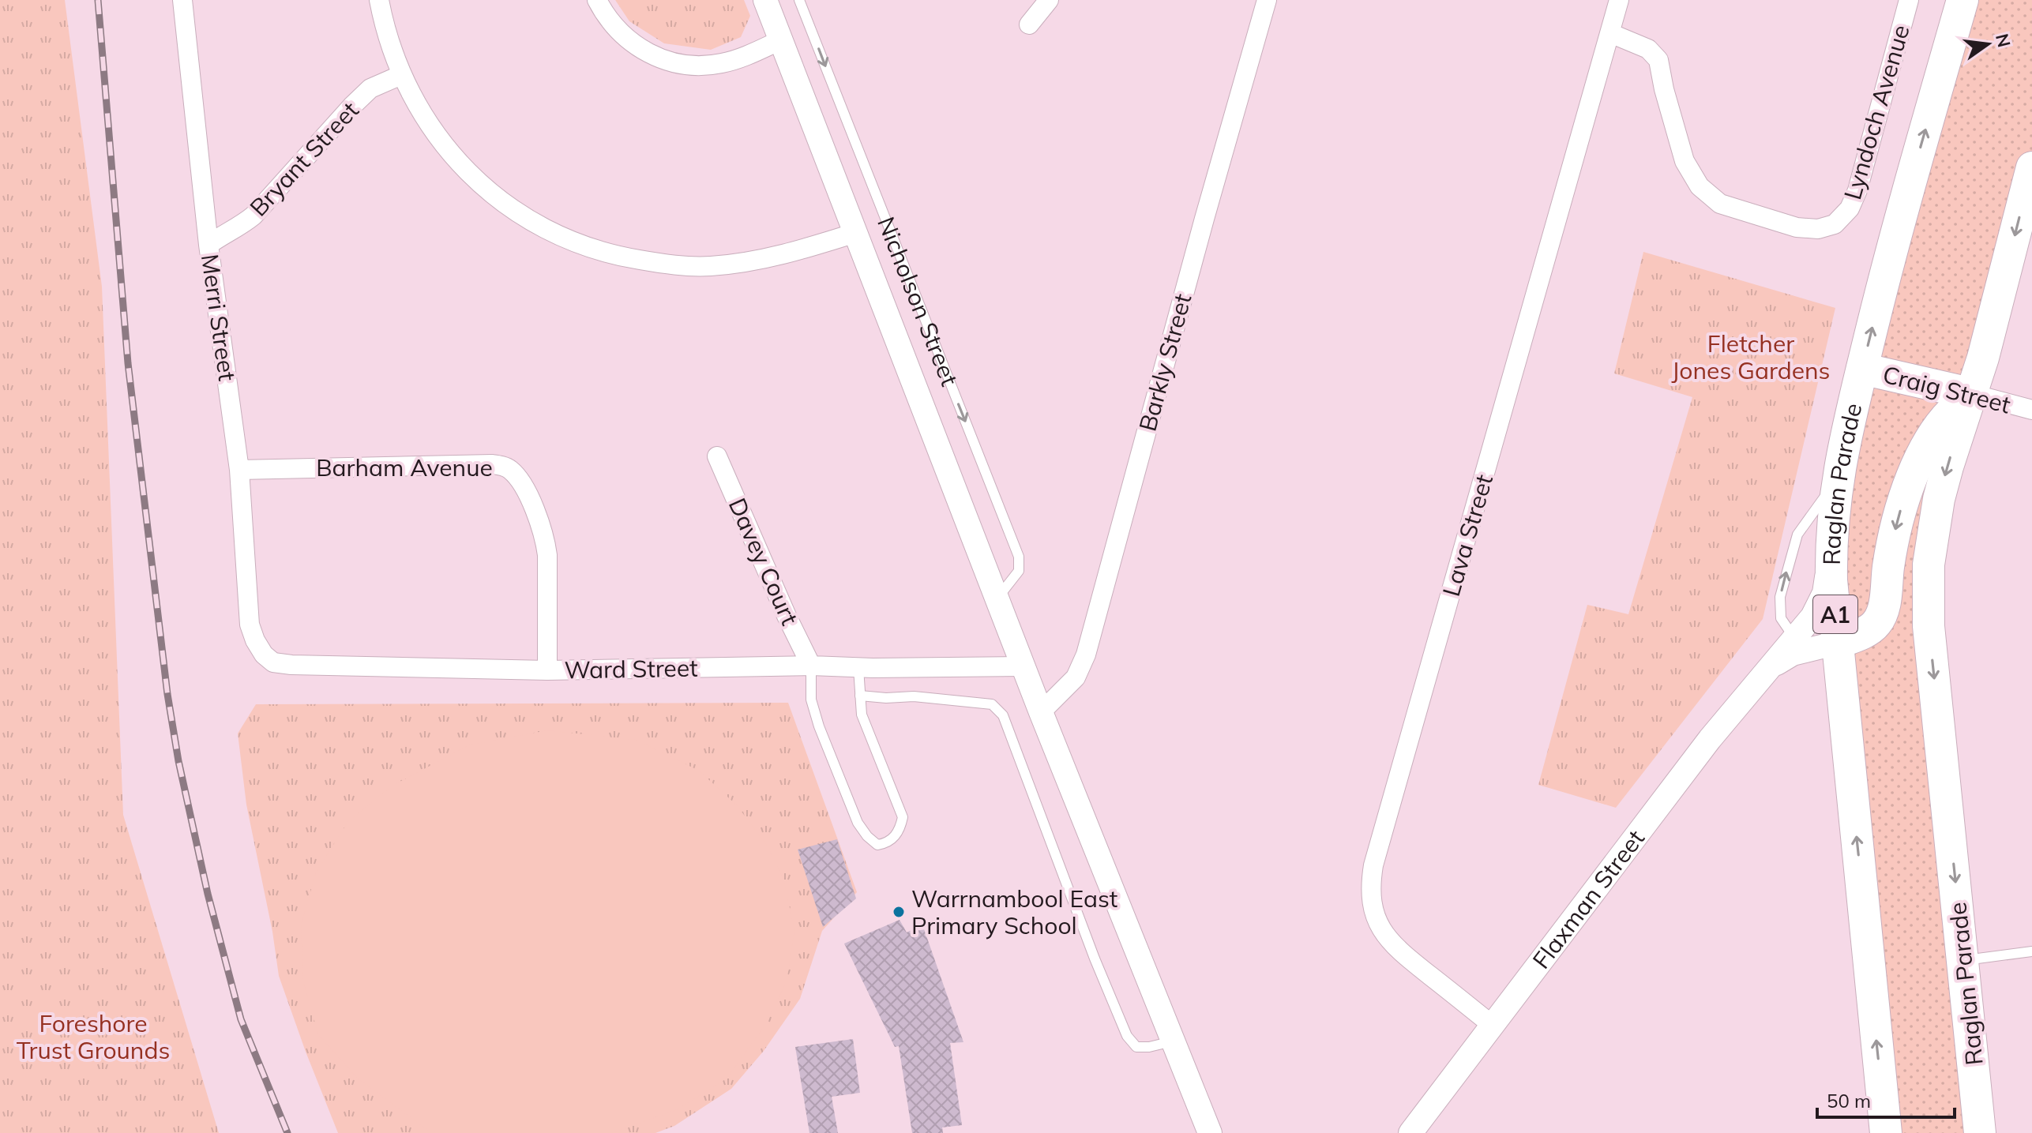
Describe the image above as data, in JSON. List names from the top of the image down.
{
  "streets": {
    "highway": ["Craig Street", "Raglan Parade", "A1"],
    "street": [
      "Lyndoch Avenue",
      "Bryant Street",
      "Nicholson Street",
      "Merri Street",
      "Barkly Street",
      "Barham Avenue",
      "Lava Street",
      "Davey Court",
      "Ward Street",
      "Flaxman Street"
    ]
  },
  "crossings": [
    ["Lyndoch Avenue", "Lava Street"],
    ["Bryant Street", "Merri Street"],
    ["Nicholson Street", "Barkly Street"],
    ["Nicholson Street", "Ward Street"],
    ["Merri Street", "Barham Avenue"],
    ["Merri Street", "Ward Street"],
    ["Craig Street", "Raglan Parade"],
    ["Barham Avenue", "Ward Street"],
    ["Raglan Parade", "Flaxman Street"],
    ["Lava Street", "Flaxman Street"],
    ["Davey Court", "Ward Street"]
  ],
  "parks": ["Fletcher Jones Gardens", "Foreshore Trust Grounds"],
  "places": ["Warrnambool East Primary School"],
  "scale_bar": "50 m",
  "north": "right"
}
